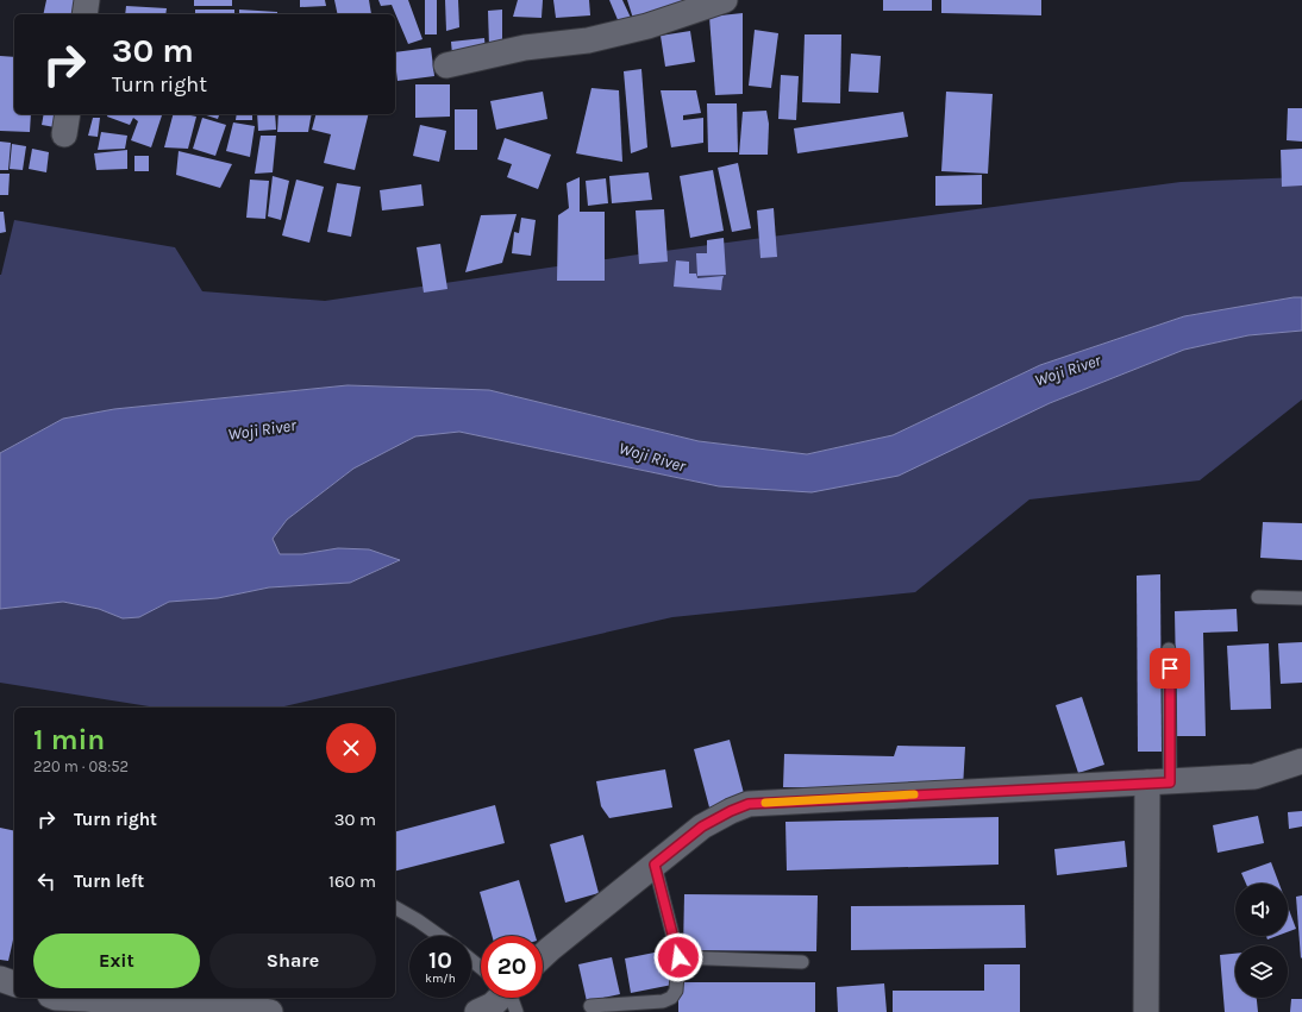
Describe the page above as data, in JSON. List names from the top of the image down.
{
  "water": ["Woji River"],
  "page": {
    "turn": ["30 m", "Turn right"],
    "heading": ["1 min", "220 m · 08:52"],
    "list": [
      {
        "name": "Turn right",
        "value": "30 m"
      },
      {
        "name": "Turn left",
        "value": "160 m"
      }
    ],
    "buttons": ["Exit", "Share"],
    "speed": "10 km/h",
    "limit": "20"
  }
}
